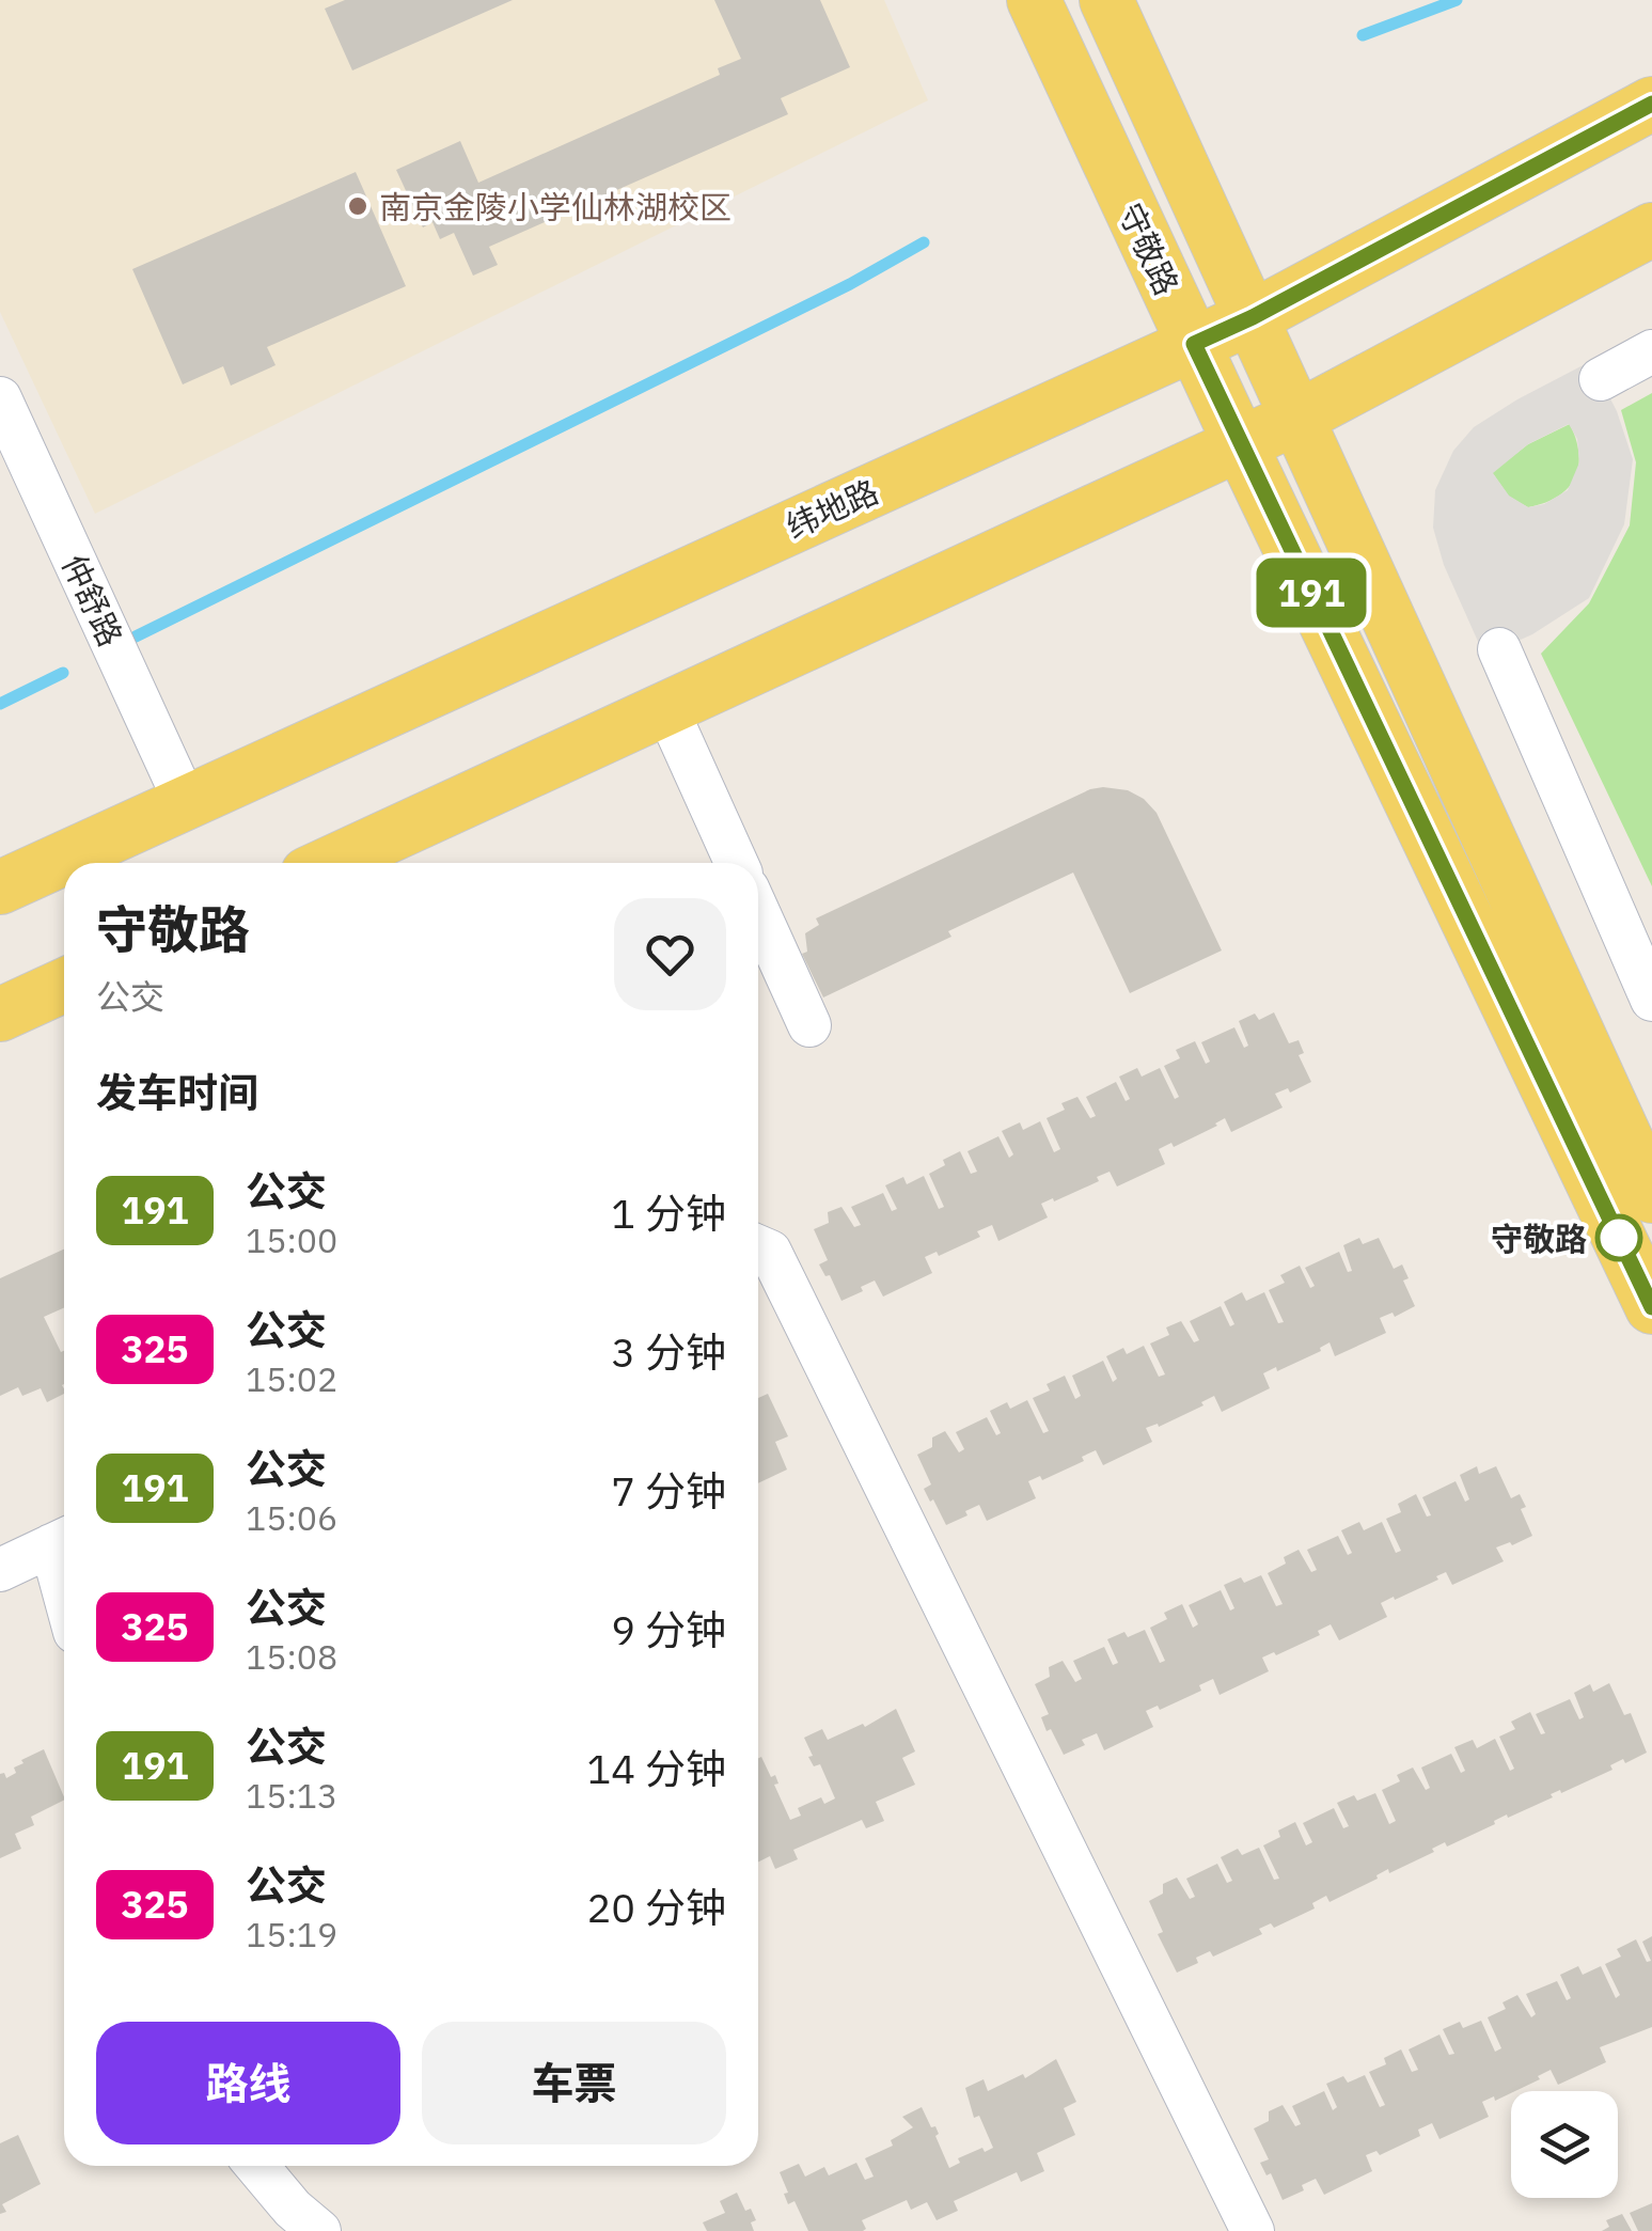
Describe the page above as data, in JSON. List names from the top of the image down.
{
  "streets": {
    "main road": ["守敬路", "纬地路"],
    "street": ["仲舒路"]
  },
  "crossings": [
    ["守敬路", "纬地路"],
    ["纬地路", "仲舒路"]
  ],
  "places": ["南京金陵小学仙林湖校区", "守敬路"],
  "lines": ["bus line 191"],
  "page": {
    "on_map": "191",
    "heading": [
      ["守敬路", "公交"],
      "发车时间"
    ],
    "list": [
      {
        "mark": "191",
        "name": "公交",
        "note": "15:00",
        "value": "1 分钟"
      },
      {
        "mark": "325",
        "name": "公交",
        "note": "15:02",
        "value": "3 分钟"
      },
      {
        "mark": "191",
        "name": "公交",
        "note": "15:06",
        "value": "7 分钟"
      },
      {
        "mark": "325",
        "name": "公交",
        "note": "15:08",
        "value": "9 分钟"
      },
      {
        "mark": "191",
        "name": "公交",
        "note": "15:13",
        "value": "14 分钟"
      },
      {
        "mark": "325",
        "name": "公交",
        "note": "15:19",
        "value": "20 分钟"
      }
    ],
    "buttons": ["路线", "车票"]
  }
}
